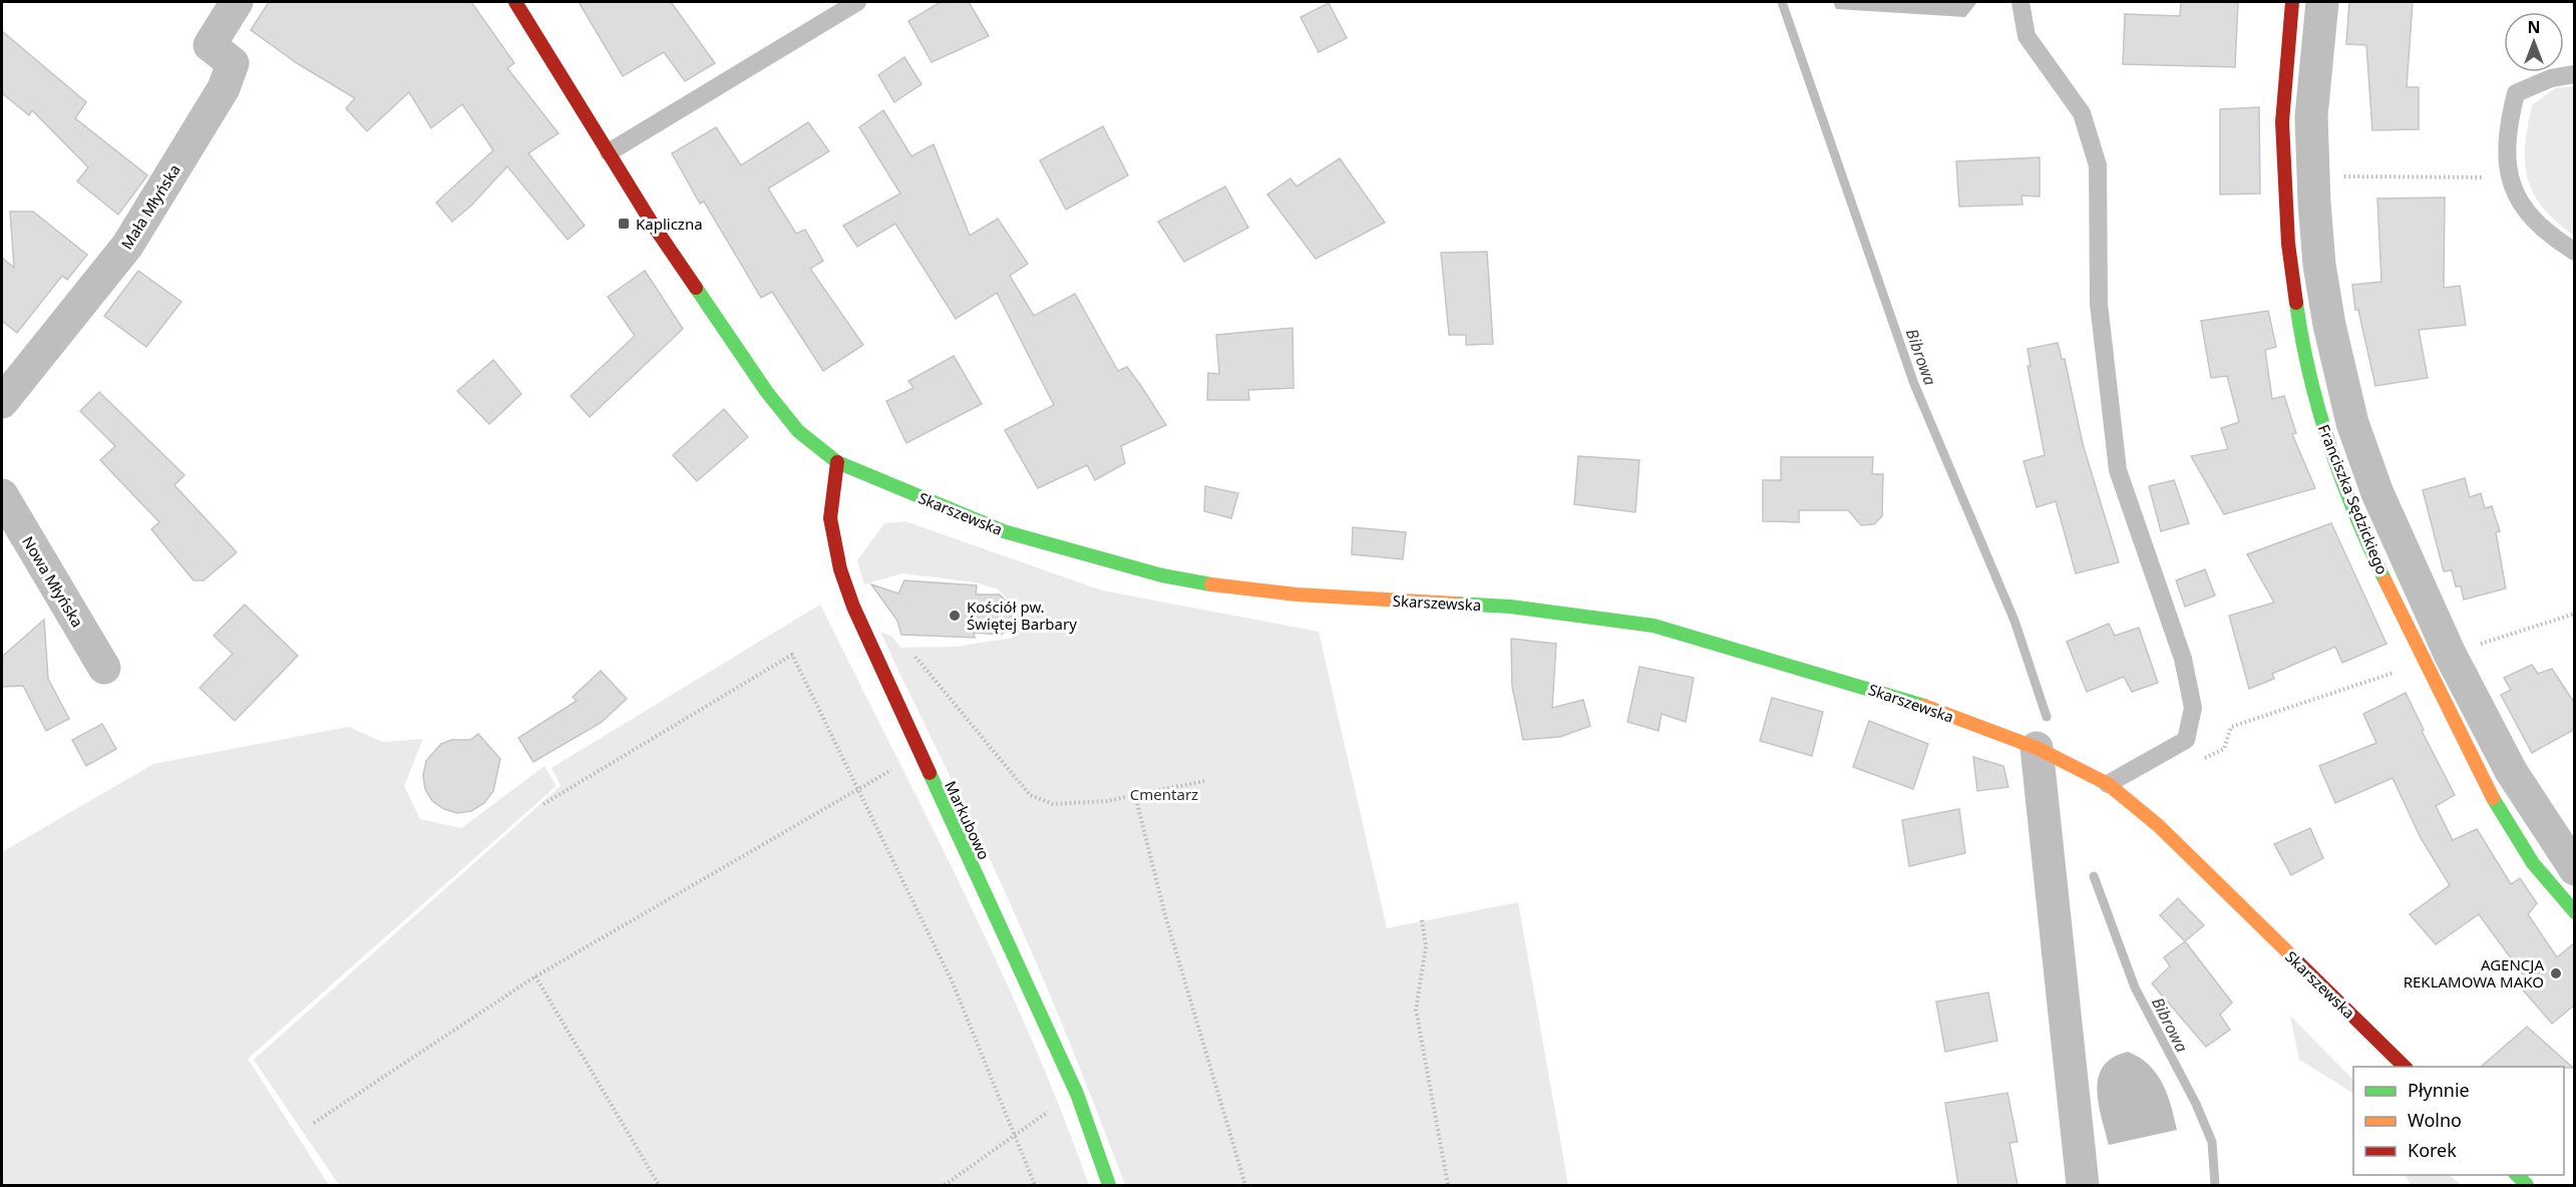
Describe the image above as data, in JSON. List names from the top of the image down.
{
  "streets": {
    "street": [
      "Mała Młyńska",
      "Franciszka Sędzickiego",
      "Skarszewska",
      "Nowa Młyńska",
      "Markubowo"
    ]
  },
  "crossings": [
    ["Skarszewska", "Markubowo"]
  ],
  "water": ["Bibrowa"],
  "parks": ["Cmentarz"],
  "places": {
    "transit": ["Kapliczna"],
    "other": ["Kościół pw. Świętej Barbary", "AGENCJA REKLAMOWA MAKO"]
  },
  "legend": ["Płynnie", "Wolno", "Korek"],
  "north": "top"
}
